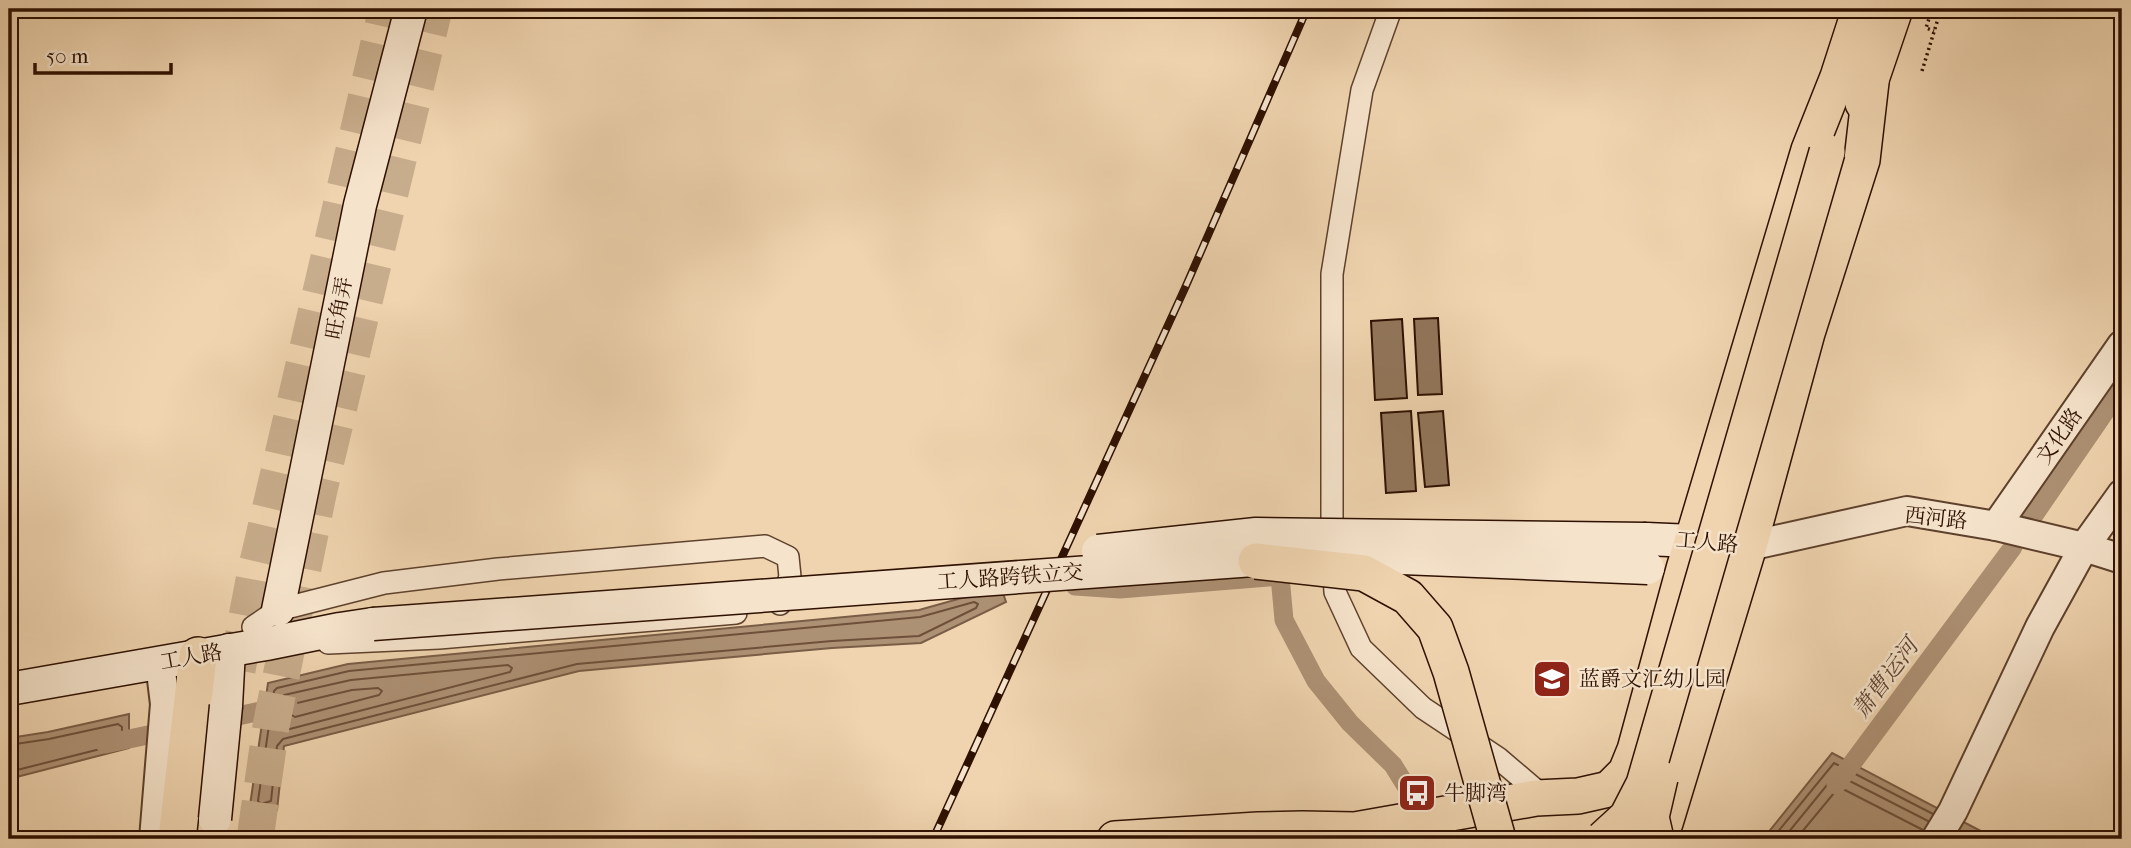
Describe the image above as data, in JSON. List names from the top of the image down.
{
  "streets": {
    "main road": ["旺角弄", "工人路", "工人路跨铁立交"],
    "street": ["文化路", "西河路"]
  },
  "crossings": [
    ["旺角弄", "工人路"],
    ["文化路", "西河路"],
    ["西河路", "工人路"],
    ["工人路", "工人路跨铁立交"]
  ],
  "water": ["萧曹运河"],
  "places": {
    "school or university": ["蓝爵文汇幼儿园"],
    "bus stop": ["牛脚湾"]
  },
  "scale_bar": "50 m"
}
